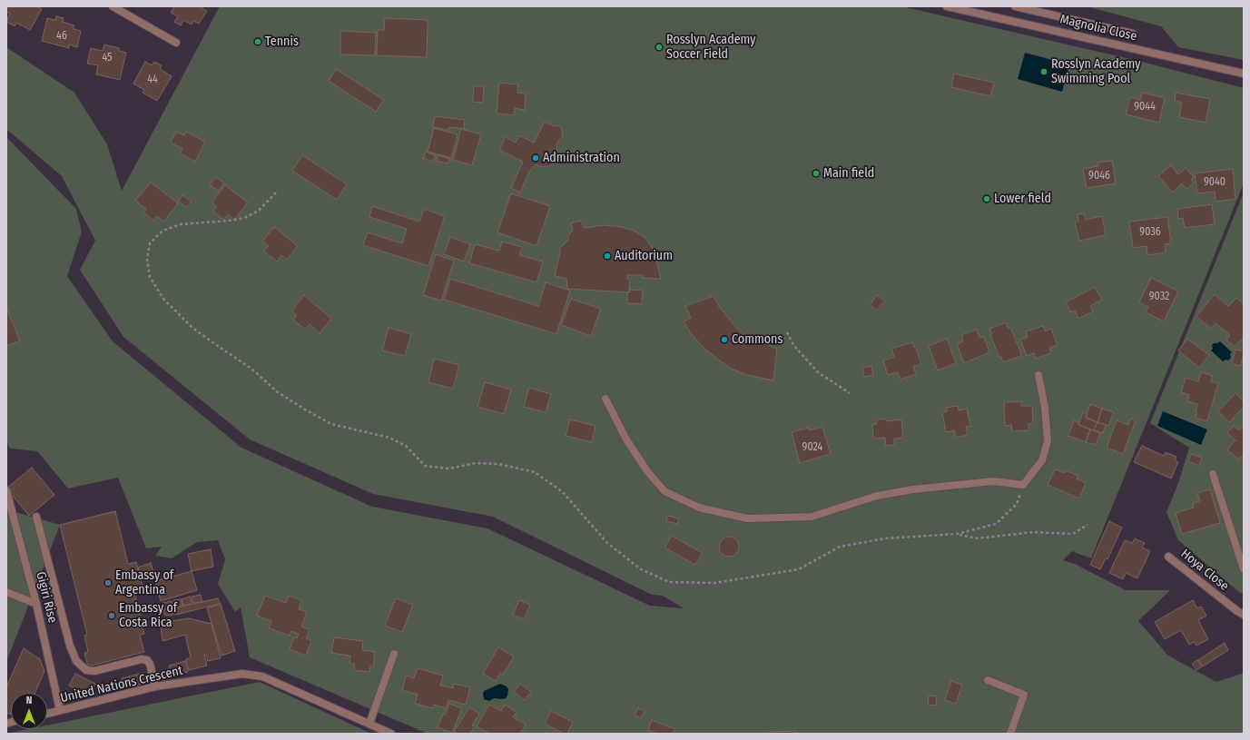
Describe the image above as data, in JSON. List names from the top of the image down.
{
  "streets": {
    "street": [
      "Magnolia Close",
      "Hoya Close",
      "Gigiri Rise",
      "United Nations Crescent"
    ]
  },
  "crossings": [
    ["Gigiri Rise", "United Nations Crescent"]
  ],
  "places": [
    "Tennis",
    "Rosslyn Academy Soccer Field",
    "Rosslyn Academy Swimming Pool",
    "Administration",
    "Main field",
    "Lower field",
    "Auditorium",
    "Commons",
    "Embassy of Argentina",
    "Embassy of Costa Rica"
  ],
  "house_numbers": [
    "46",
    "45",
    "44",
    "9044",
    "9046",
    "9040",
    "9036",
    "9032",
    "9024"
  ],
  "north": "top"
}
